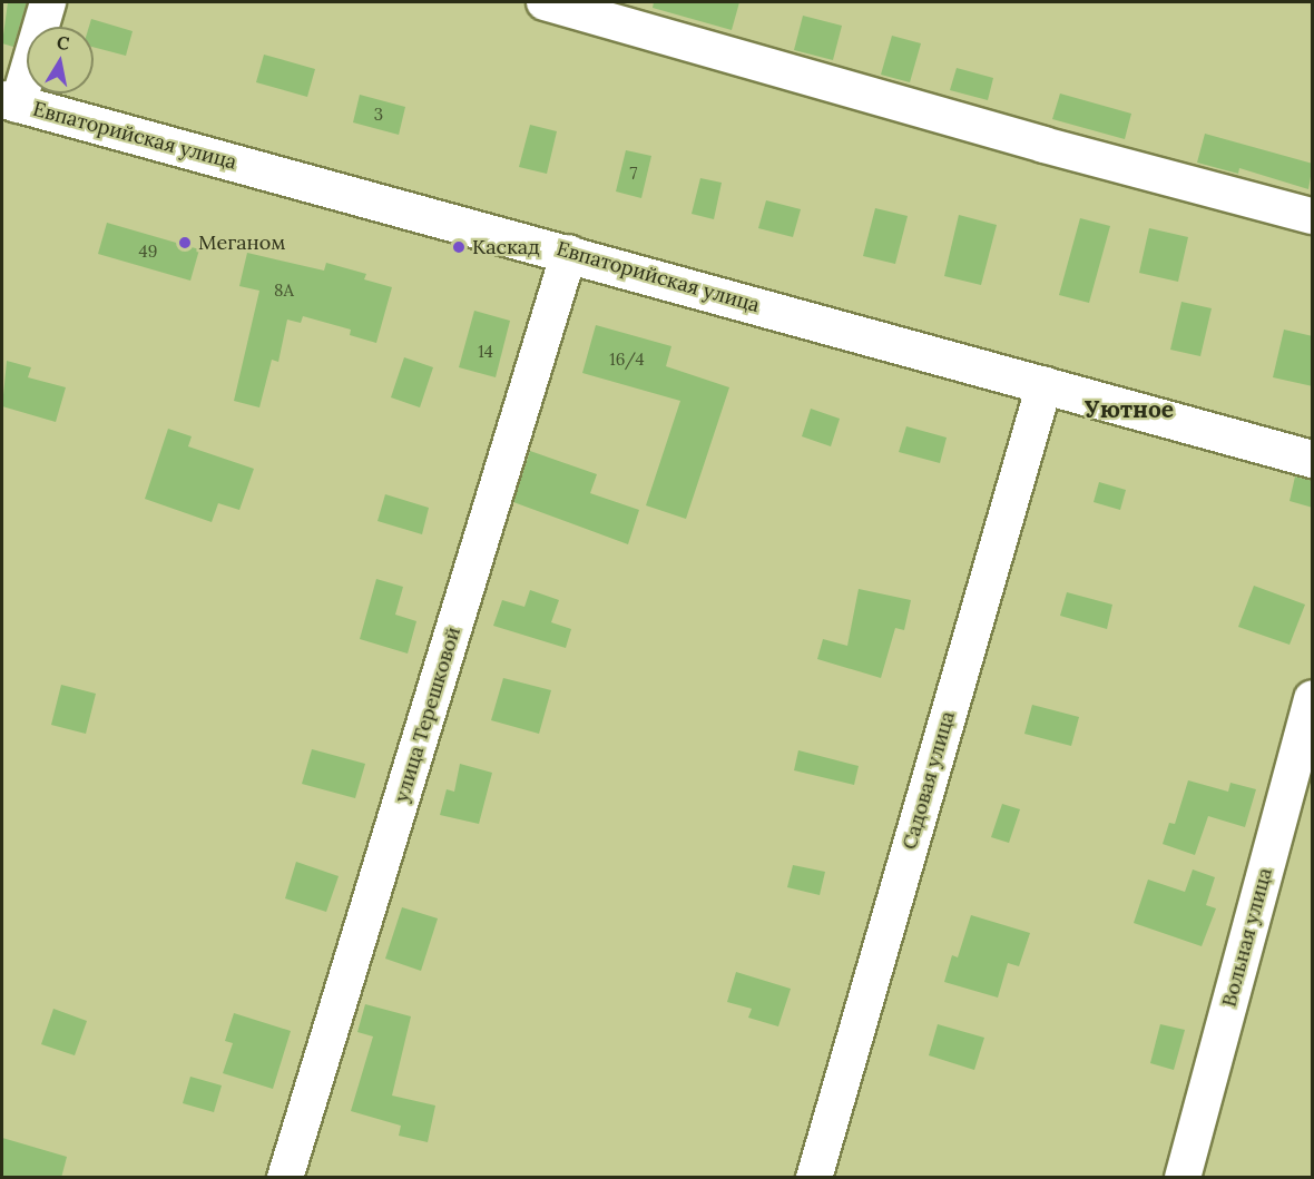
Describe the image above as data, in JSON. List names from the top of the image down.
{
  "streets": {
    "main road": ["Евпаторийская улица"],
    "street": ["улица Терешковой", "Садовая улица", "Вольная улица"]
  },
  "crossings": [
    ["Евпаторийская улица", "улица Терешковой"],
    ["Евпаторийская улица", "Садовая улица"]
  ],
  "districts": ["Уютное"],
  "places": ["Меганом", "Каскад"],
  "house_numbers": [
    "3",
    "7",
    "49",
    "8А",
    "14",
    "16/4"
  ],
  "north": "top"
}
